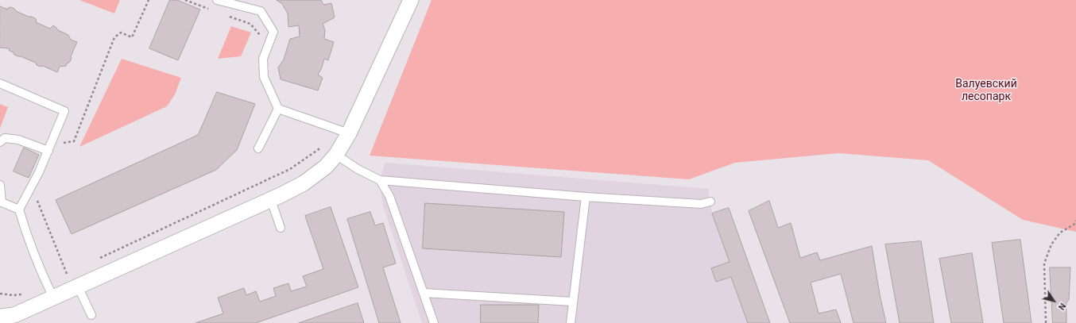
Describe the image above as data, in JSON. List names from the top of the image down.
{
  "parks": ["Валуевский лесопарк"],
  "north": "bottom right"
}
